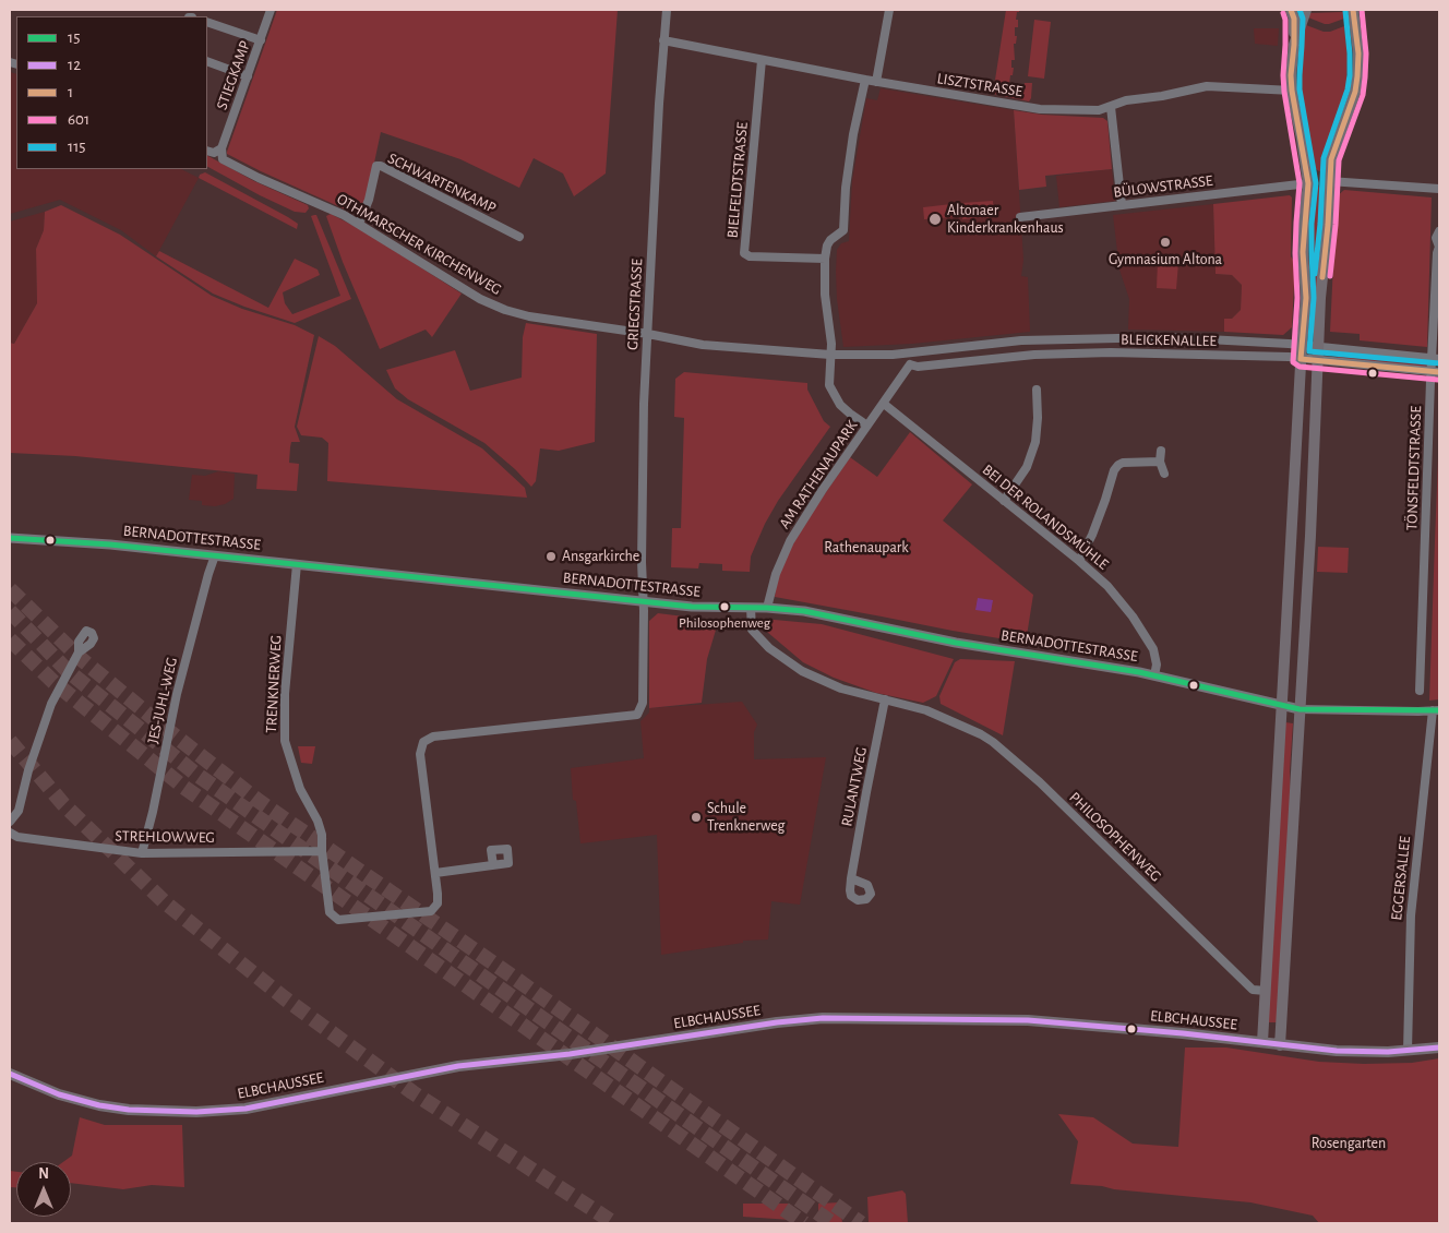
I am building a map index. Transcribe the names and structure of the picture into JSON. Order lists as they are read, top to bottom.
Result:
{
  "streets": {
    "main road": ["ELBCHAUSSEE"],
    "street": [
      "STIEGKAMP",
      "LISZTSTRASSE",
      "BIELFELDTSTRASSE",
      "SCHWARTENKAMP",
      "BÜLOWSTRASSE",
      "OTHMARSCHER KIRCHENWEG",
      "GRIEGSTRASSE",
      "BLEICKENALLEE",
      "TÖNSFELDTSTRASSE",
      "AM RATHENAUPARK",
      "BEI DER ROLANDSMÜHLE",
      "BERNADOTTESTRASSE",
      "TRENKNERWEG",
      "JES-JUHL-WEG",
      "RULANTWEG",
      "STREHLOWWEG",
      "PHILOSOPHENWEG",
      "EGGERSALLEE"
    ]
  },
  "crossings": [
    ["STIEGKAMP", "OTHMARSCHER KIRCHENWEG"],
    ["LISZTSTRASSE", "BIELFELDTSTRASSE"],
    ["LISZTSTRASSE", "GRIEGSTRASSE"],
    ["SCHWARTENKAMP", "OTHMARSCHER KIRCHENWEG"],
    ["OTHMARSCHER KIRCHENWEG", "GRIEGSTRASSE"],
    ["OTHMARSCHER KIRCHENWEG", "BLEICKENALLEE"],
    ["GRIEGSTRASSE", "BERNADOTTESTRASSE"],
    ["GRIEGSTRASSE", "TRENKNERWEG"],
    ["BLEICKENALLEE", "TÖNSFELDTSTRASSE"],
    ["BLEICKENALLEE", "AM RATHENAUPARK"],
    ["AM RATHENAUPARK", "BEI DER ROLANDSMÜHLE"],
    ["AM RATHENAUPARK", "BERNADOTTESTRASSE"],
    ["BEI DER ROLANDSMÜHLE", "BERNADOTTESTRASSE"],
    ["BERNADOTTESTRASSE", "TRENKNERWEG"],
    ["BERNADOTTESTRASSE", "JES-JUHL-WEG"],
    ["BERNADOTTESTRASSE", "PHILOSOPHENWEG"],
    ["BERNADOTTESTRASSE", "EGGERSALLEE"],
    ["TRENKNERWEG", "STREHLOWWEG"],
    ["JES-JUHL-WEG", "STREHLOWWEG"],
    ["RULANTWEG", "PHILOSOPHENWEG"],
    ["EGGERSALLEE", "ELBCHAUSSEE"]
  ],
  "parks": ["Rathenaupark", "Rosengarten"],
  "places": [
    "Altonaer Kinderkrankenhaus",
    "Gymnasium Altona",
    "Ansgarkirche",
    "Philosophenweg",
    "Schule Trenknerweg"
  ],
  "lines": [
    "transit line 1",
    "transit line 601",
    "transit line 115",
    "transit line 15",
    "transit line 12"
  ],
  "legend": [
    "15",
    "12",
    "1",
    "601",
    "115"
  ],
  "north": "top"
}
